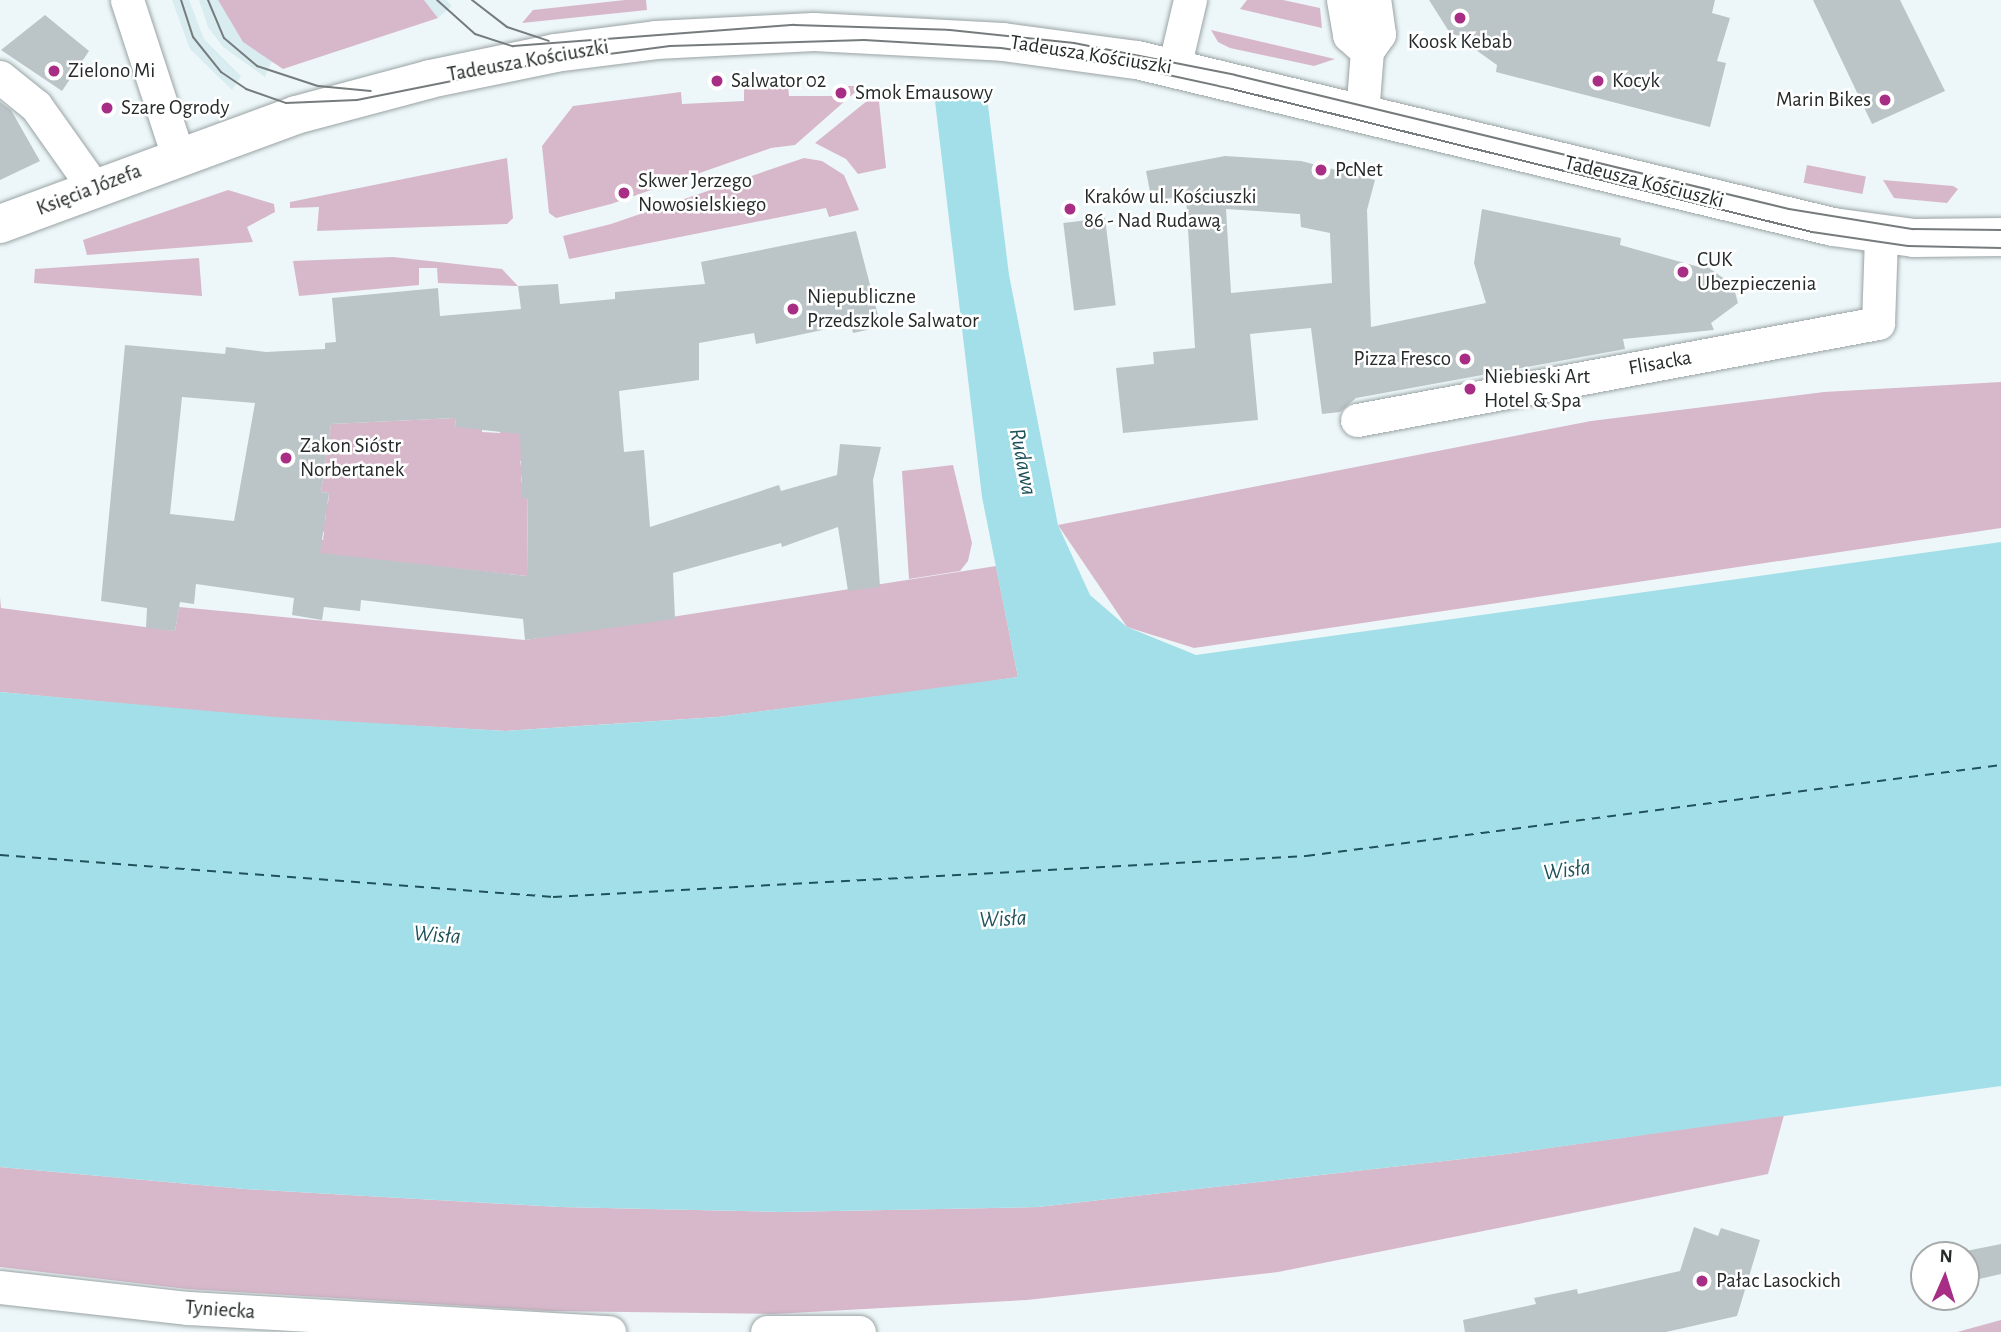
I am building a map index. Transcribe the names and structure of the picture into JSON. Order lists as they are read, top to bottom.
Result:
{
  "streets": {
    "street": [
      "Tadeusza Kościuszki",
      "Księcia Józefa",
      "Flisacka",
      "Tyniecka"
    ]
  },
  "crossings": [
    ["Tadeusza Kościuszki", "Księcia Józefa"],
    ["Tadeusza Kościuszki", "Flisacka"]
  ],
  "water": ["Rudawa", "Wisła"],
  "places": [
    "Koosk Kebab",
    "Zielono Mi",
    "Salwator 02",
    "Kocyk",
    "Smok Emausowy",
    "Marin Bikes",
    "Szare Ogrody",
    "PcNet",
    "Skwer Jerzego Nowosielskiego",
    "Kraków ul. Kościuszki 86 - Nad Rudawą",
    "CUK Ubezpieczenia",
    "Niepubliczne Przedszkole Salwator",
    "Pizza Fresco",
    "Niebieski Art Hotel & Spa",
    "Zakon Sióstr Norbertanek",
    "Pałac Lasockich"
  ],
  "north": "top"
}
